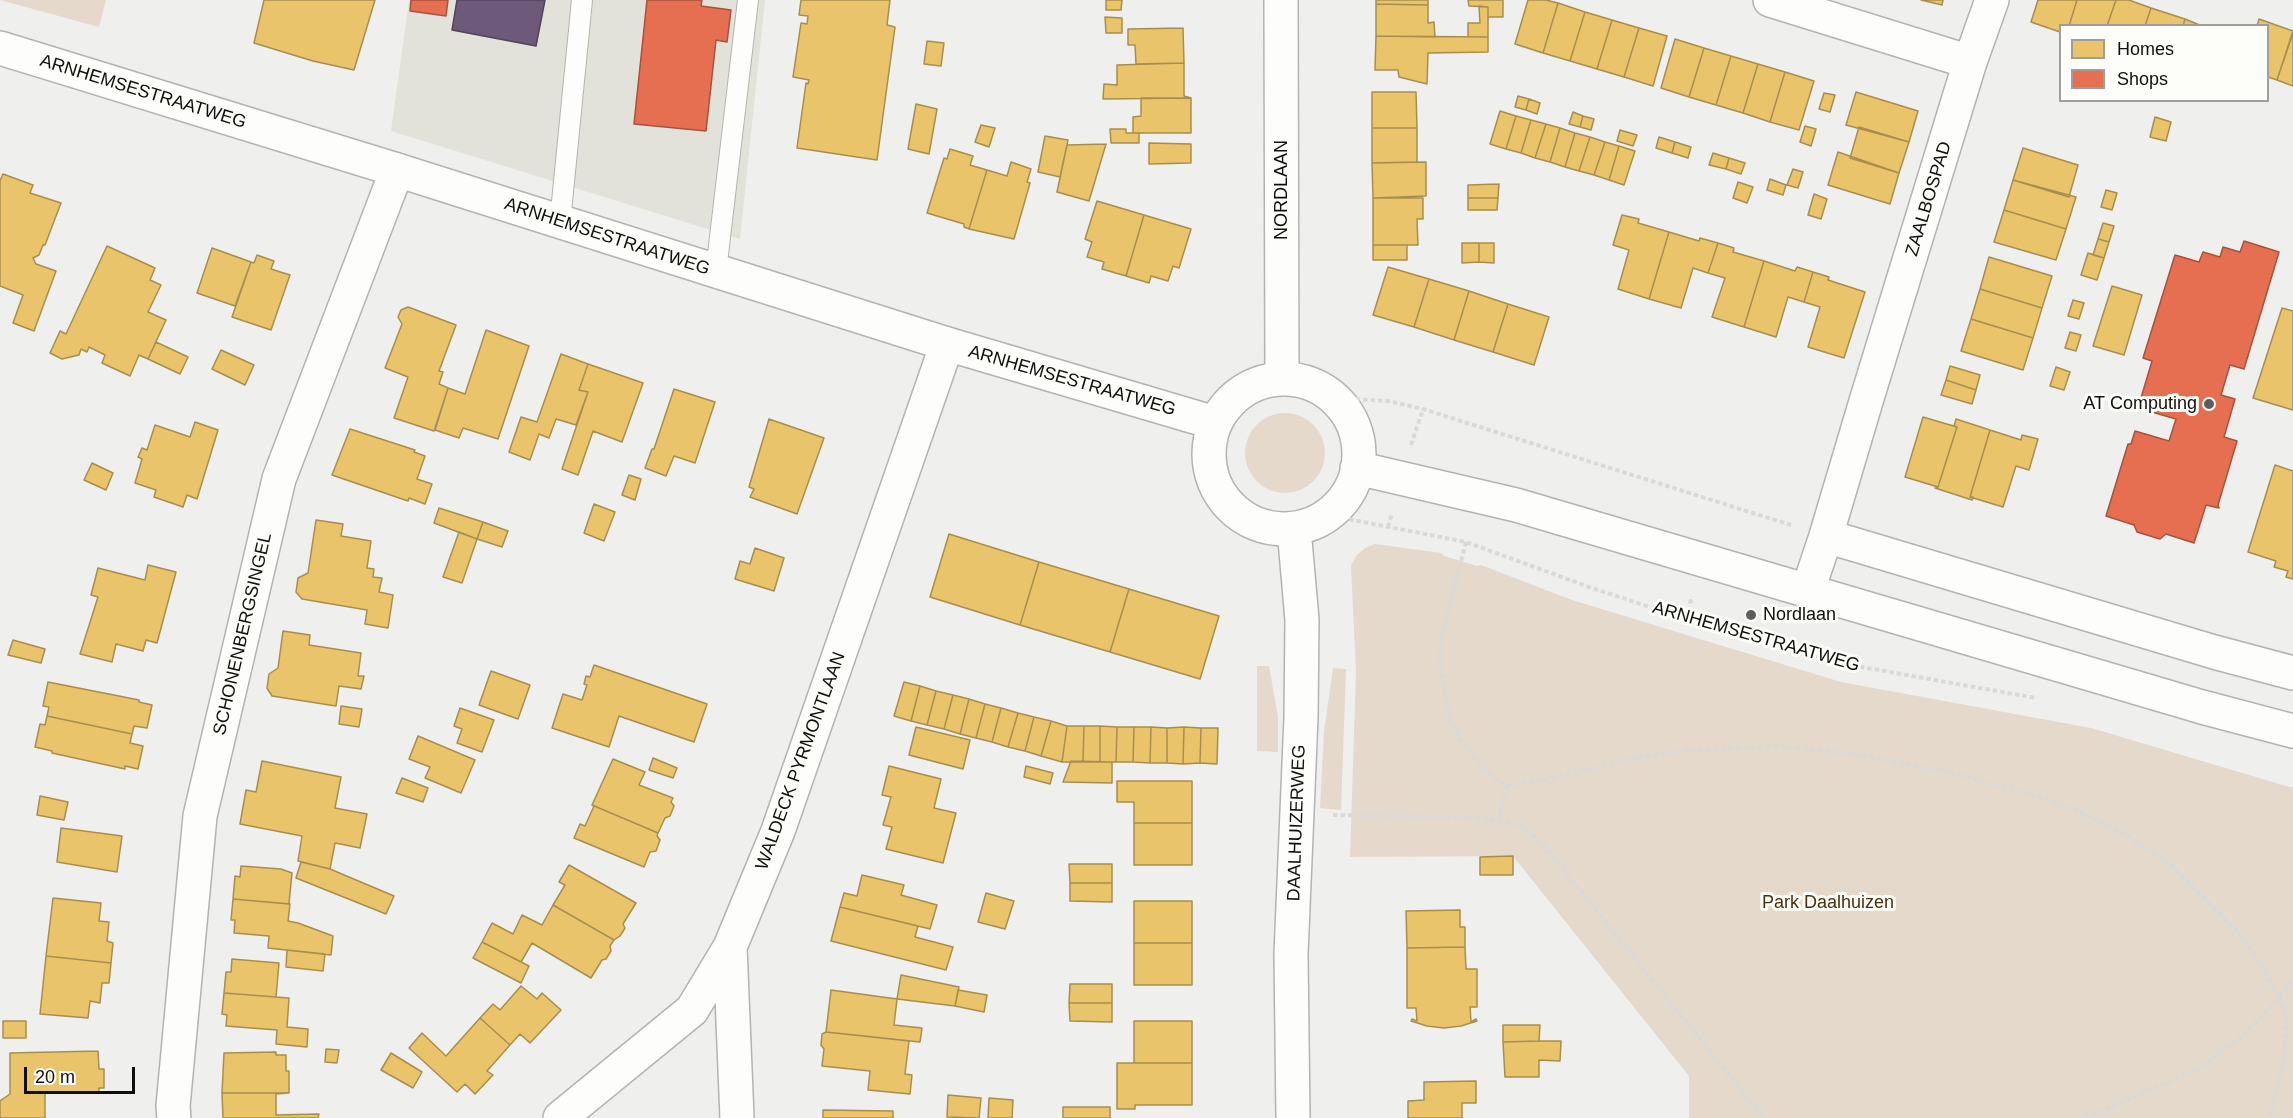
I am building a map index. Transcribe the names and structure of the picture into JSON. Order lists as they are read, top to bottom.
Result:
{
  "streets": {
    "main road": [
      "ARNHEMSESTRAATWEG",
      "NORDLAAN",
      "ZAALBOSPAD",
      "SCHONENBERGSINGEL",
      "WALDECK PYRMONTLAAN",
      "DAALHUIZERWEG"
    ]
  },
  "crossings": [
    ["ARNHEMSESTRAATWEG", "NORDLAAN"],
    ["ARNHEMSESTRAATWEG", "SCHONENBERGSINGEL"],
    ["ARNHEMSESTRAATWEG", "WALDECK PYRMONTLAAN"],
    ["ARNHEMSESTRAATWEG", "DAALHUIZERWEG"],
    ["NORDLAAN", "DAALHUIZERWEG"]
  ],
  "parks": ["Park Daalhuizen"],
  "places": ["AT Computing", "Nordlaan"],
  "legend": ["Homes", "Shops"],
  "scale_bar": "20 m"
}
